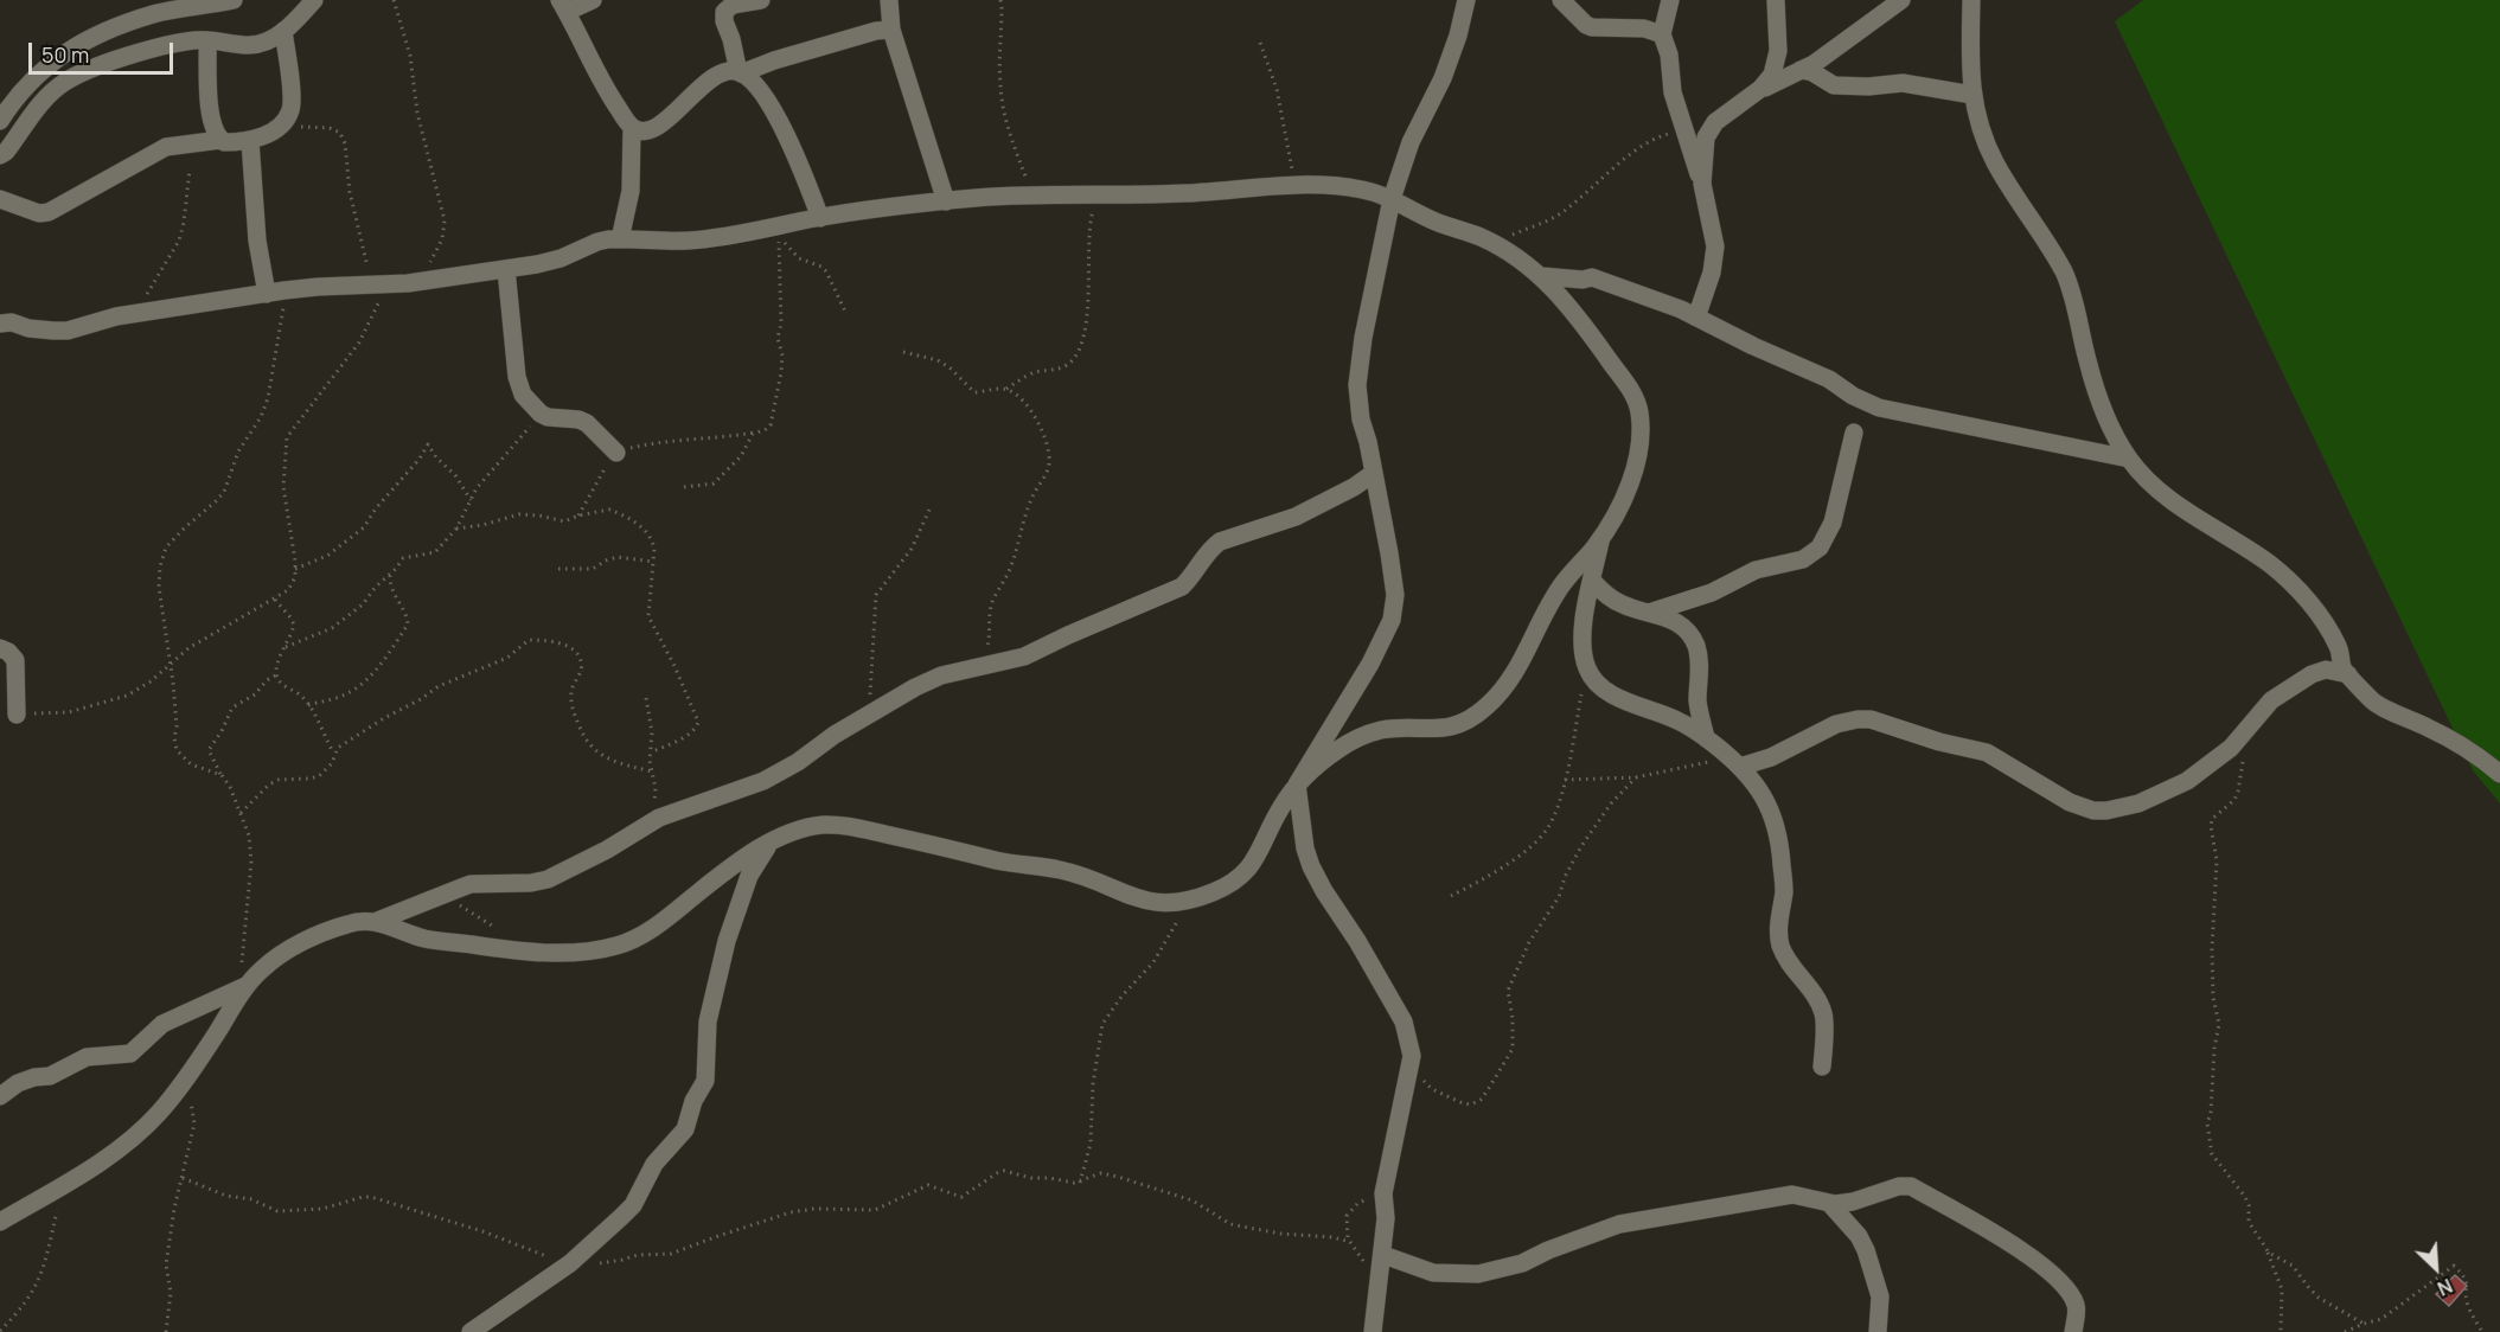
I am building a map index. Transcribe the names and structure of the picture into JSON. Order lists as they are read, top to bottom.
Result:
{
  "scale_bar": "50 m",
  "north": "bottom right"
}
